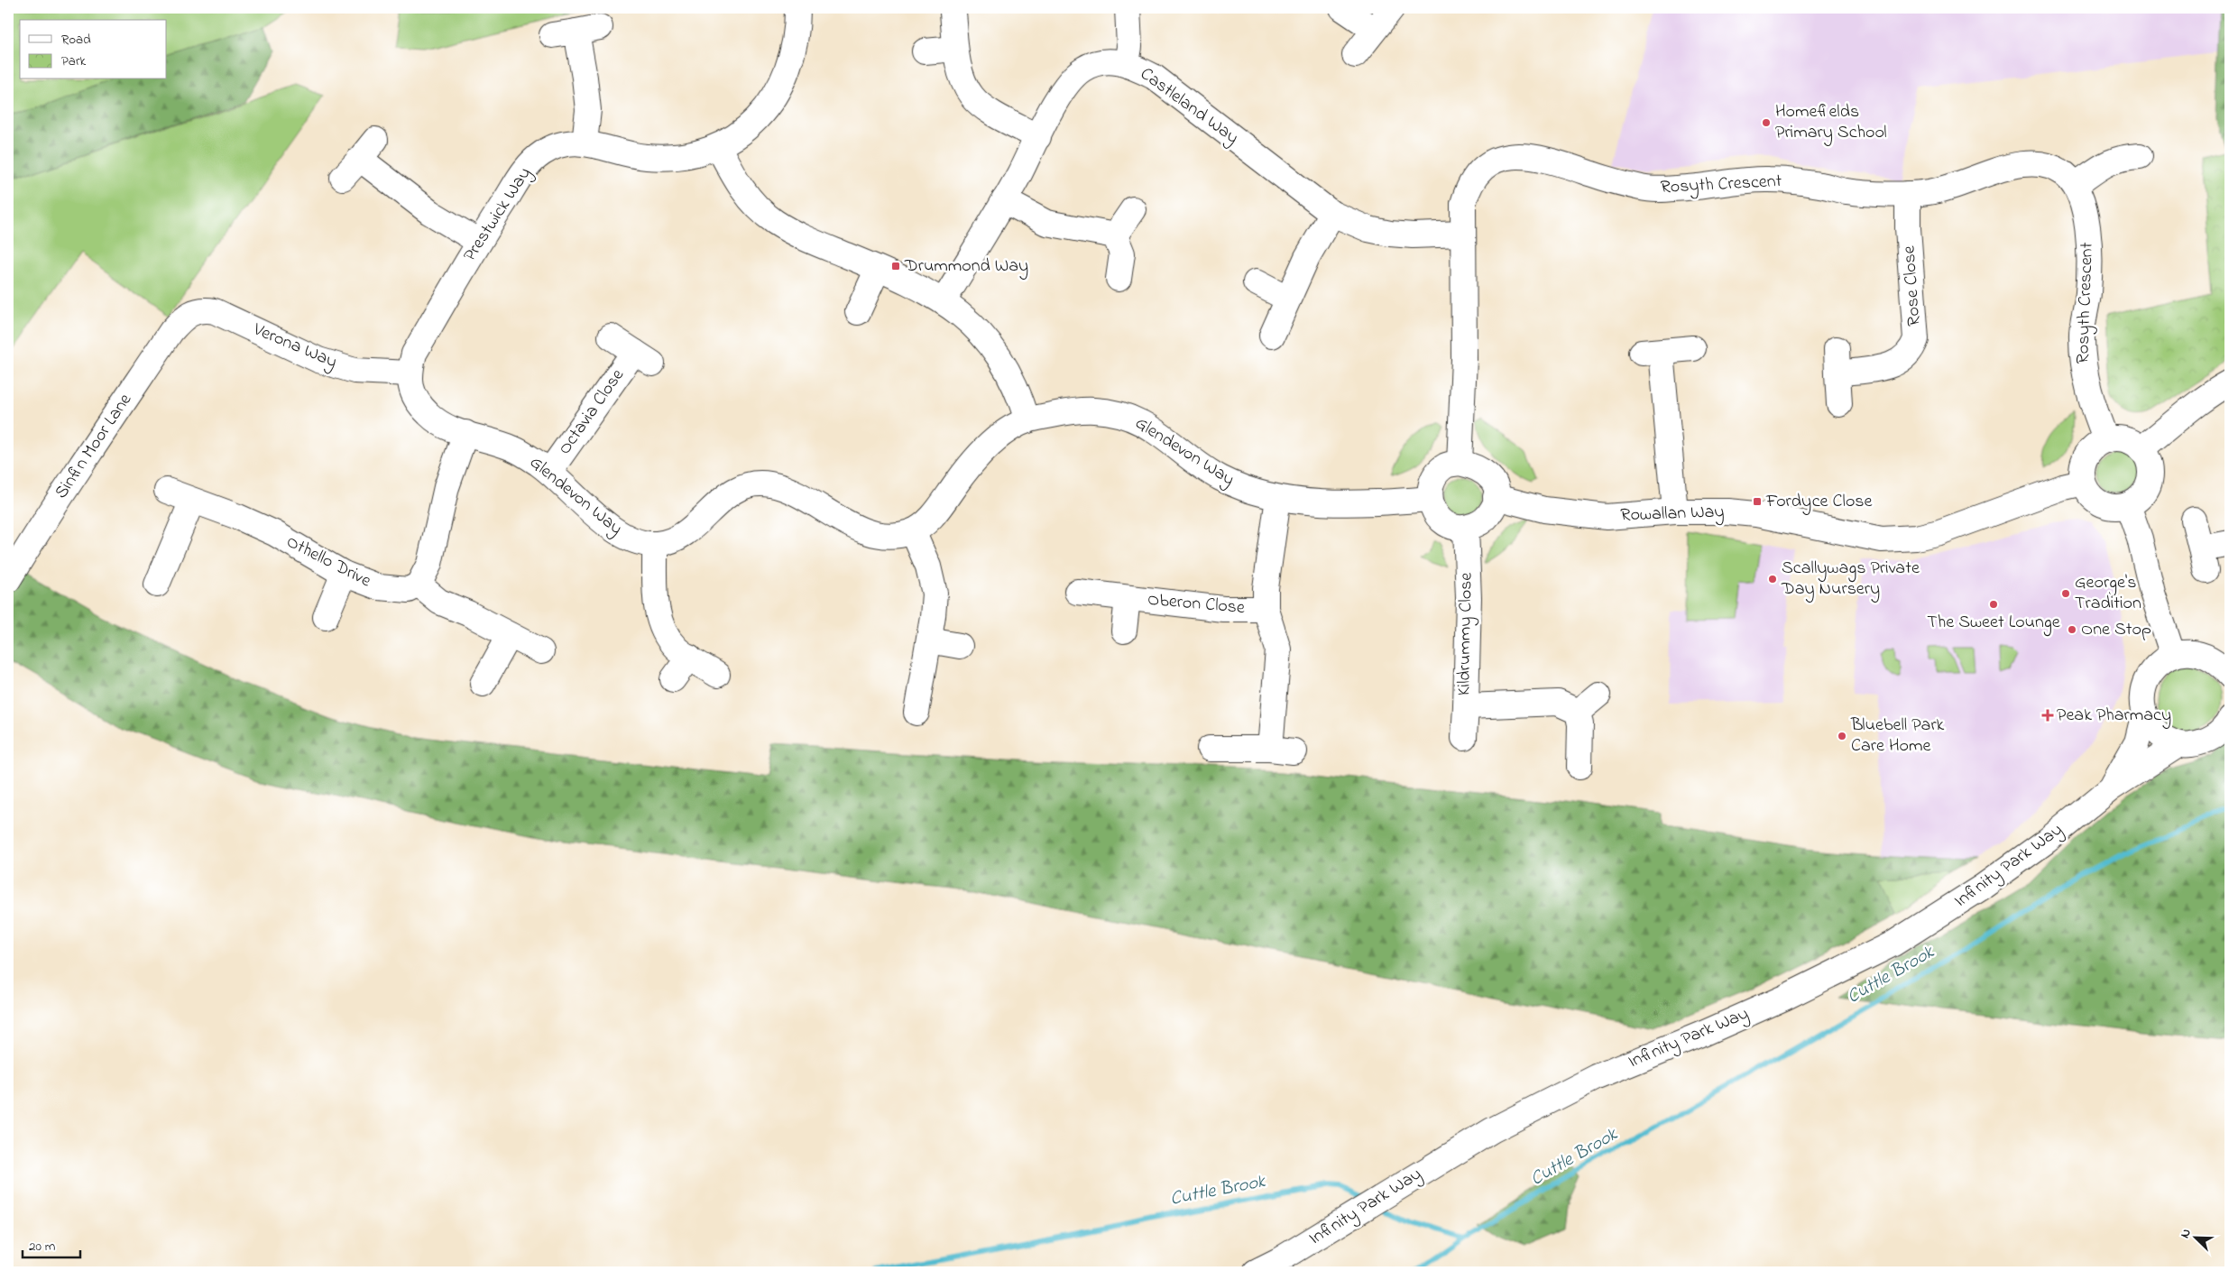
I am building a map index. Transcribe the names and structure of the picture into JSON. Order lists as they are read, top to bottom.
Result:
{
  "streets": {
    "street": [
      "Castleland Way",
      "Rosyth Crescent",
      "Prestwick Way",
      "Rose Close",
      "Verona Way",
      "Octavia Close",
      "Sinfin Moor Lane",
      "Glendevon Way",
      "Rowallan Way",
      "Othello Drive",
      "Oberon Close",
      "Kildrummy Close",
      "Infinity Park Way"
    ]
  },
  "crossings": [
    ["Castleland Way", "Rosyth Crescent"],
    ["Rosyth Crescent", "Rose Close"],
    ["Rosyth Crescent", "Glendevon Way"],
    ["Rosyth Crescent", "Rowallan Way"],
    ["Rosyth Crescent", "Kildrummy Close"],
    ["Prestwick Way", "Verona Way"],
    ["Prestwick Way", "Glendevon Way"],
    ["Verona Way", "Sinfin Moor Lane"],
    ["Verona Way", "Glendevon Way"],
    ["Octavia Close", "Glendevon Way"],
    ["Glendevon Way", "Rowallan Way"],
    ["Glendevon Way", "Kildrummy Close"],
    ["Rowallan Way", "Kildrummy Close"]
  ],
  "water": ["Cuttle Brook"],
  "places": {
    "other": [
      "Homefields Primary School",
      "Scallywags Private Day Nursery",
      "George's Tradition",
      "The Sweet Lounge",
      "One Stop",
      "Bluebell Park Care Home"
    ],
    "transit": ["Drummond Way", "Fordyce Close"],
    "health": ["Peak Pharmacy"]
  },
  "legend": ["Road", "Park"],
  "scale_bar": "20 m",
  "north": "top left"
}
